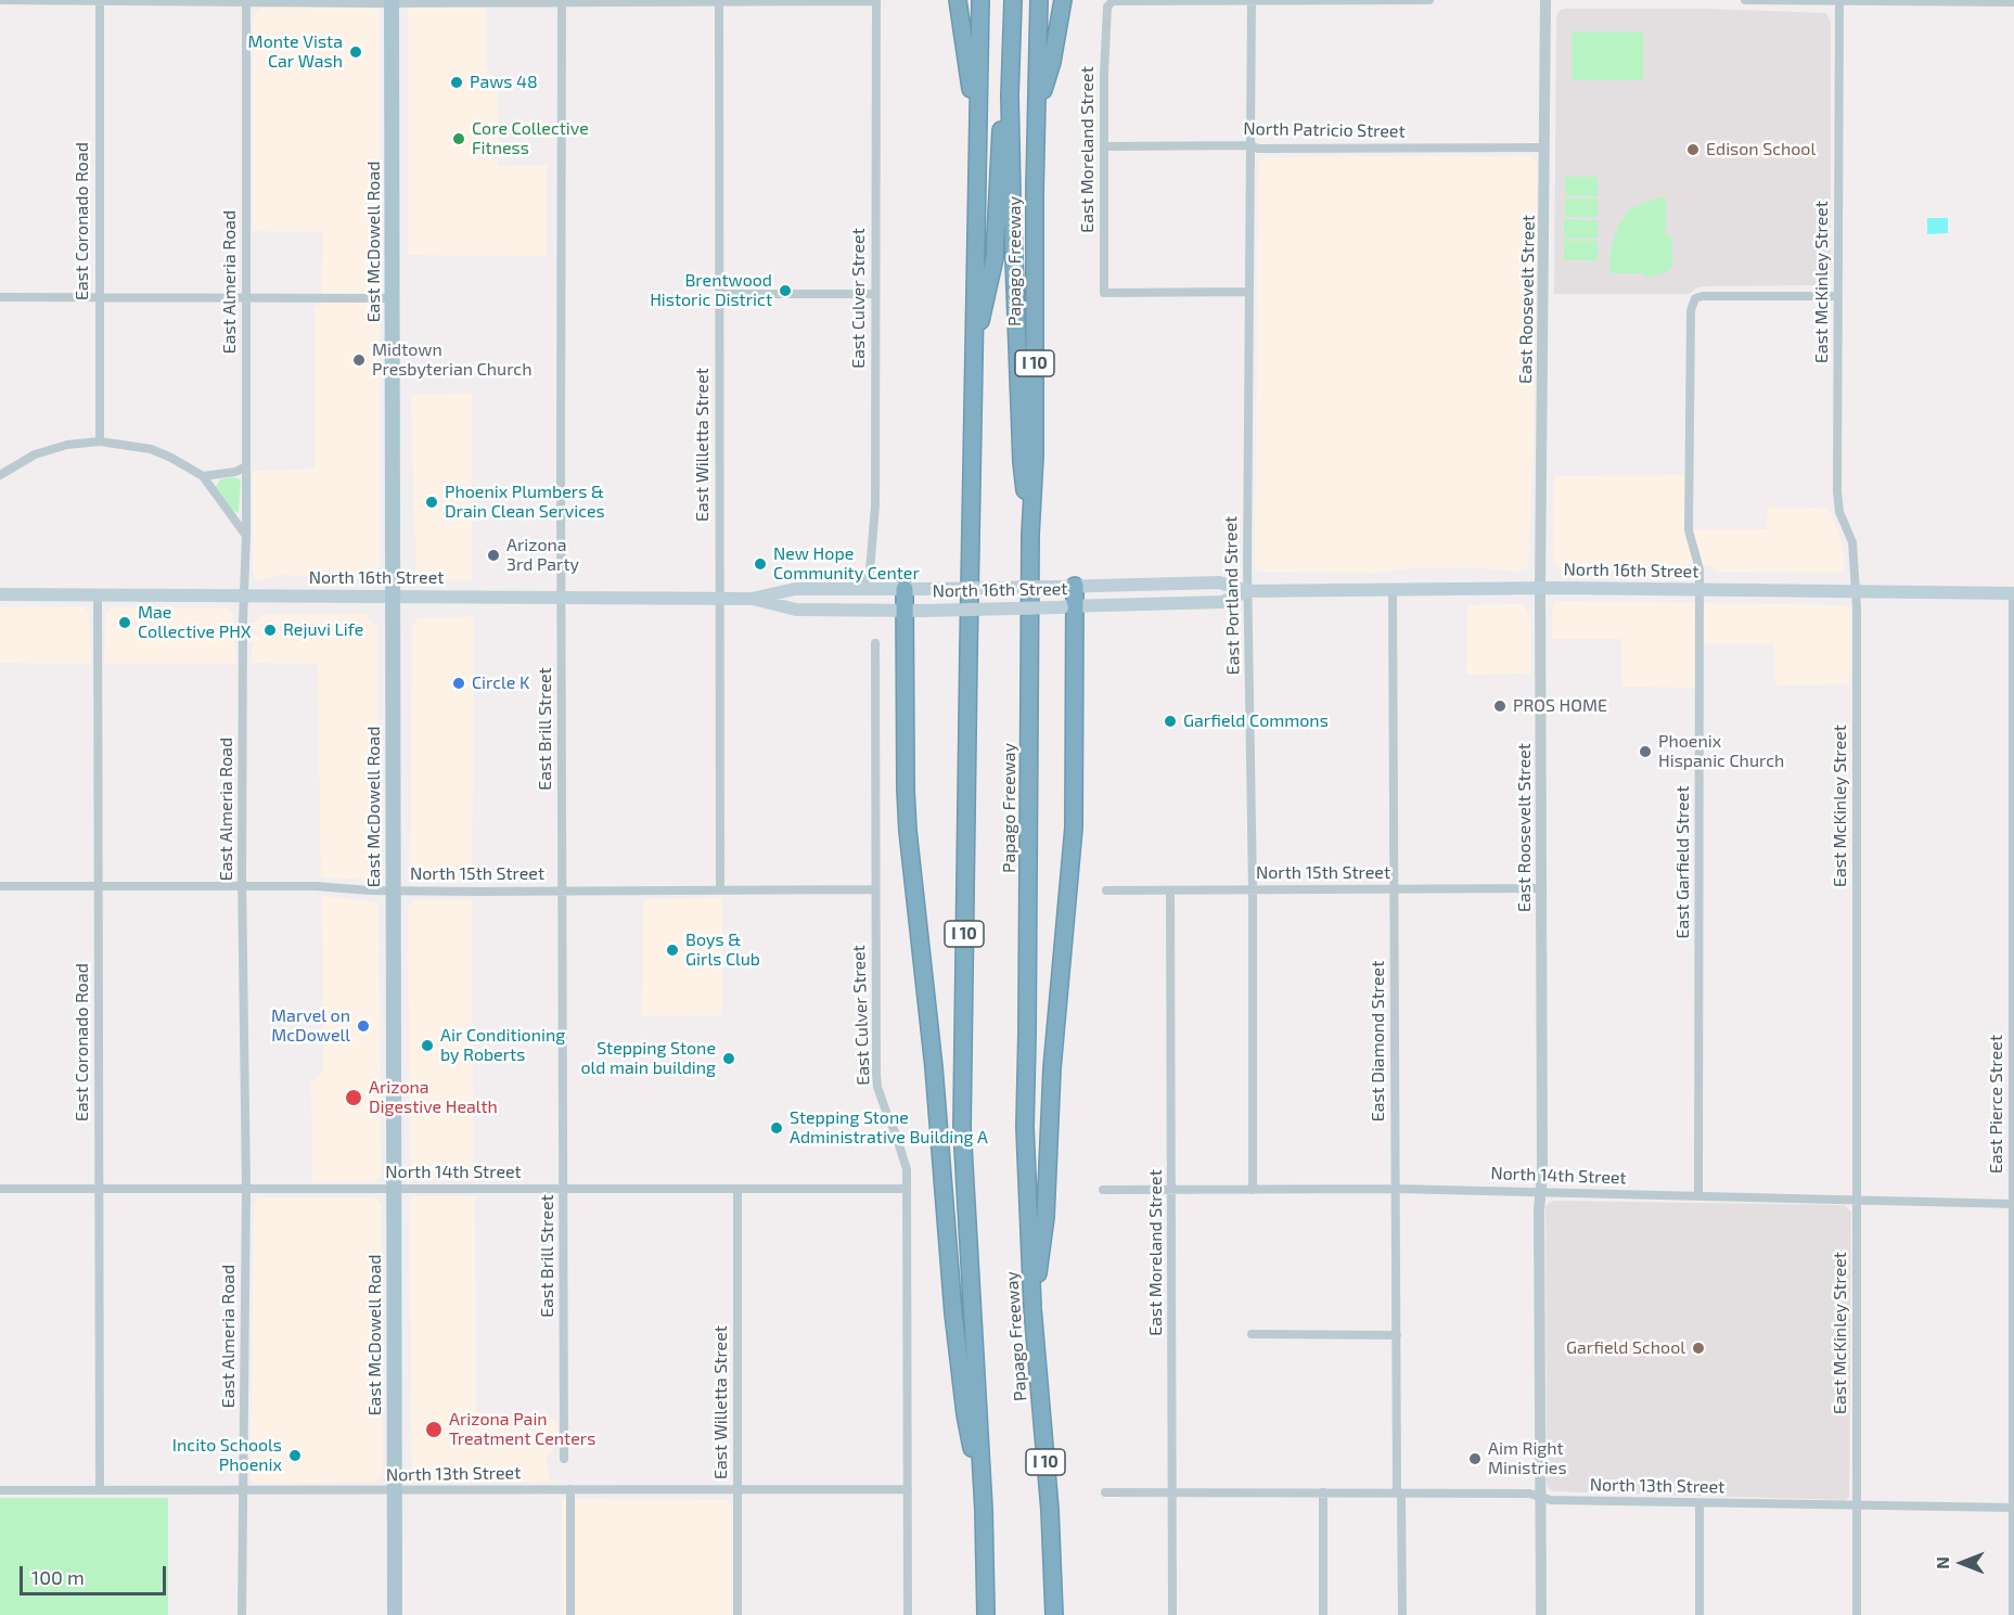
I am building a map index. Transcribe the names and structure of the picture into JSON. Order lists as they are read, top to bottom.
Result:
{
  "streets": {
    "highway": ["Papago Freeway", "I 10"],
    "main road": ["East McDowell Road", "North 16th Street"],
    "street": [
      "North Patricio Street",
      "East Moreland Street",
      "East Coronado Road",
      "East Almeria Road",
      "East McKinley Street",
      "East Culver Street",
      "East Roosevelt Street",
      "East Willetta Street",
      "East Portland Street",
      "East Brill Street",
      "East Garfield Street",
      "North 15th Street",
      "East Diamond Street",
      "East Pierce Street",
      "North 14th Street",
      "North 13th Street"
    ]
  },
  "crossings": [
    ["North Patricio Street", "East Moreland Street"],
    ["North Patricio Street", "East Roosevelt Street"],
    ["North Patricio Street", "East Portland Street"],
    ["East Moreland Street", "East Portland Street"],
    ["East Moreland Street", "North 15th Street"],
    ["East Moreland Street", "North 14th Street"],
    ["East Moreland Street", "North 13th Street"],
    ["East Coronado Road", "North 16th Street"],
    ["East Coronado Road", "North 15th Street"],
    ["East Coronado Road", "North 14th Street"],
    ["East Coronado Road", "North 13th Street"],
    ["East McDowell Road", "North 16th Street"],
    ["East McDowell Road", "North 15th Street"],
    ["East McDowell Road", "North 14th Street"],
    ["East McDowell Road", "North 13th Street"],
    ["East Almeria Road", "North 16th Street"],
    ["East Almeria Road", "North 15th Street"],
    ["East Almeria Road", "North 14th Street"],
    ["East Almeria Road", "North 13th Street"],
    ["East McKinley Street", "North 16th Street"],
    ["East McKinley Street", "East Garfield Street"],
    ["East McKinley Street", "North 14th Street"],
    ["East McKinley Street", "North 13th Street"],
    ["East Culver Street", "North 16th Street"],
    ["East Culver Street", "North 15th Street"],
    ["East Culver Street", "North 14th Street"],
    ["East Culver Street", "North 13th Street"],
    ["East Roosevelt Street", "North 16th Street"],
    ["East Roosevelt Street", "North 15th Street"],
    ["East Roosevelt Street", "North 14th Street"],
    ["East Roosevelt Street", "North 13th Street"],
    ["East Willetta Street", "North 16th Street"],
    ["East Willetta Street", "North 15th Street"],
    ["East Willetta Street", "North 14th Street"],
    ["East Willetta Street", "North 13th Street"],
    ["North 16th Street", "East Portland Street"],
    ["North 16th Street", "East Brill Street"],
    ["North 16th Street", "East Garfield Street"],
    ["North 16th Street", "East Diamond Street"],
    ["North 16th Street", "East Pierce Street"],
    ["East Portland Street", "North 15th Street"],
    ["East Portland Street", "North 14th Street"],
    ["East Brill Street", "North 15th Street"],
    ["East Brill Street", "North 14th Street"],
    ["East Garfield Street", "North 14th Street"],
    ["North 15th Street", "East Diamond Street"],
    ["East Diamond Street", "North 14th Street"],
    ["East Diamond Street", "North 13th Street"],
    ["East Pierce Street", "North 14th Street"],
    ["East Pierce Street", "North 13th Street"]
  ],
  "places": [
    "Monte Vista Car Wash",
    "Paws 48",
    "Core Collective Fitness",
    "Edison School",
    "Brentwood Historic District",
    "Midtown Presbyterian Church",
    "Phoenix Plumbers & Drain Clean Services",
    "Arizona 3rd Party",
    "New Hope Community Center",
    "Mae Collective PHX",
    "Rejuvi Life",
    "Circle K",
    "PROS HOME",
    "Garfield Commons",
    "Phoenix Hispanic Church",
    "Boys & Girls Club",
    "Marvel on McDowell",
    "Air Conditioning by Roberts",
    "Stepping Stone old main building",
    "Arizona Digestive Health",
    "Stepping Stone Administrative Building A",
    "Garfield School",
    "Arizona Pain Treatment Centers",
    "Incito Schools Phoenix",
    "Aim Right Ministries"
  ],
  "scale_bar": "100 m",
  "north": "left"
}
